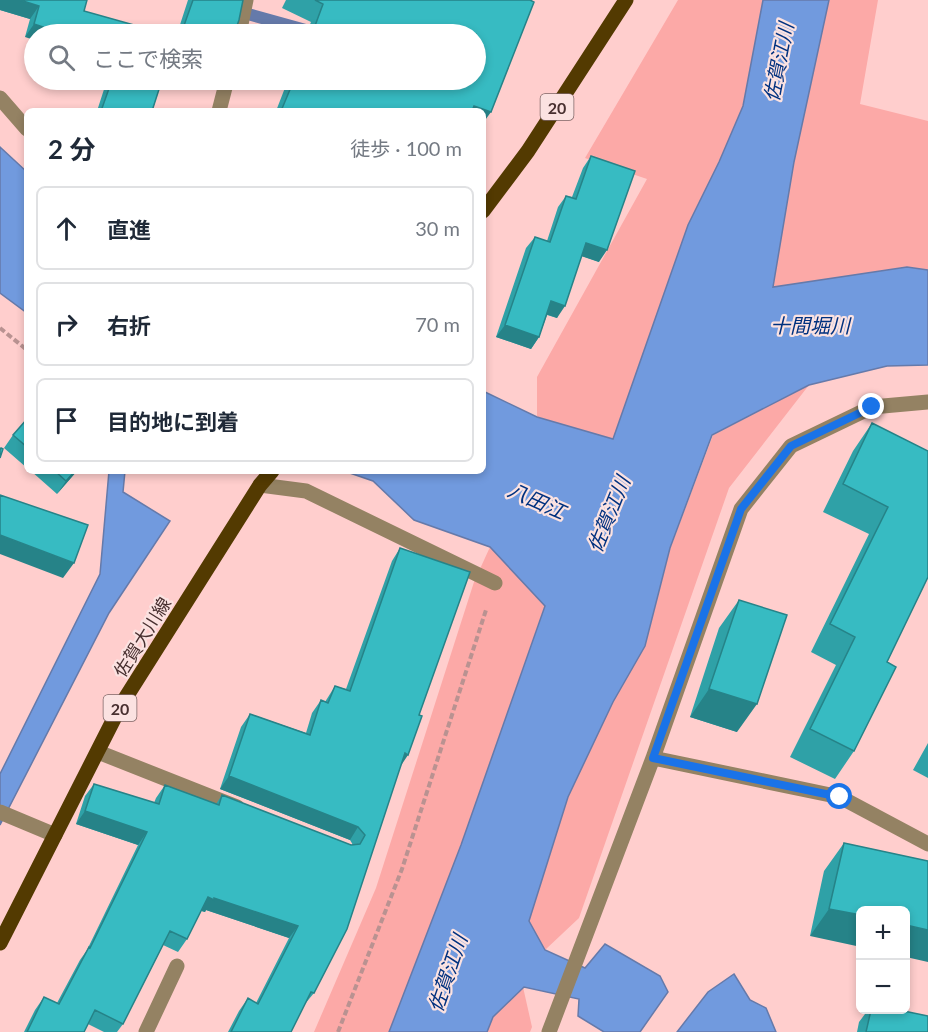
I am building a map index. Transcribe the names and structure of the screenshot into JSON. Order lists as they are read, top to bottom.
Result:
{
  "streets": {
    "main road": ["20", "佐賀大川線"]
  },
  "crossings": [
    ["20", "佐賀大川線"]
  ],
  "water": ["佐賀江川", "十間堀川", "八田江"],
  "page": {
    "search": "ここで検索",
    "heading": ["2 分", "徒歩 · 100 m"],
    "list": [
      ["直進", "30 m"],
      ["右折", "70 m"],
      "目的地に到着"
    ],
    "map_buttons": ["+", "−"]
  }
}
